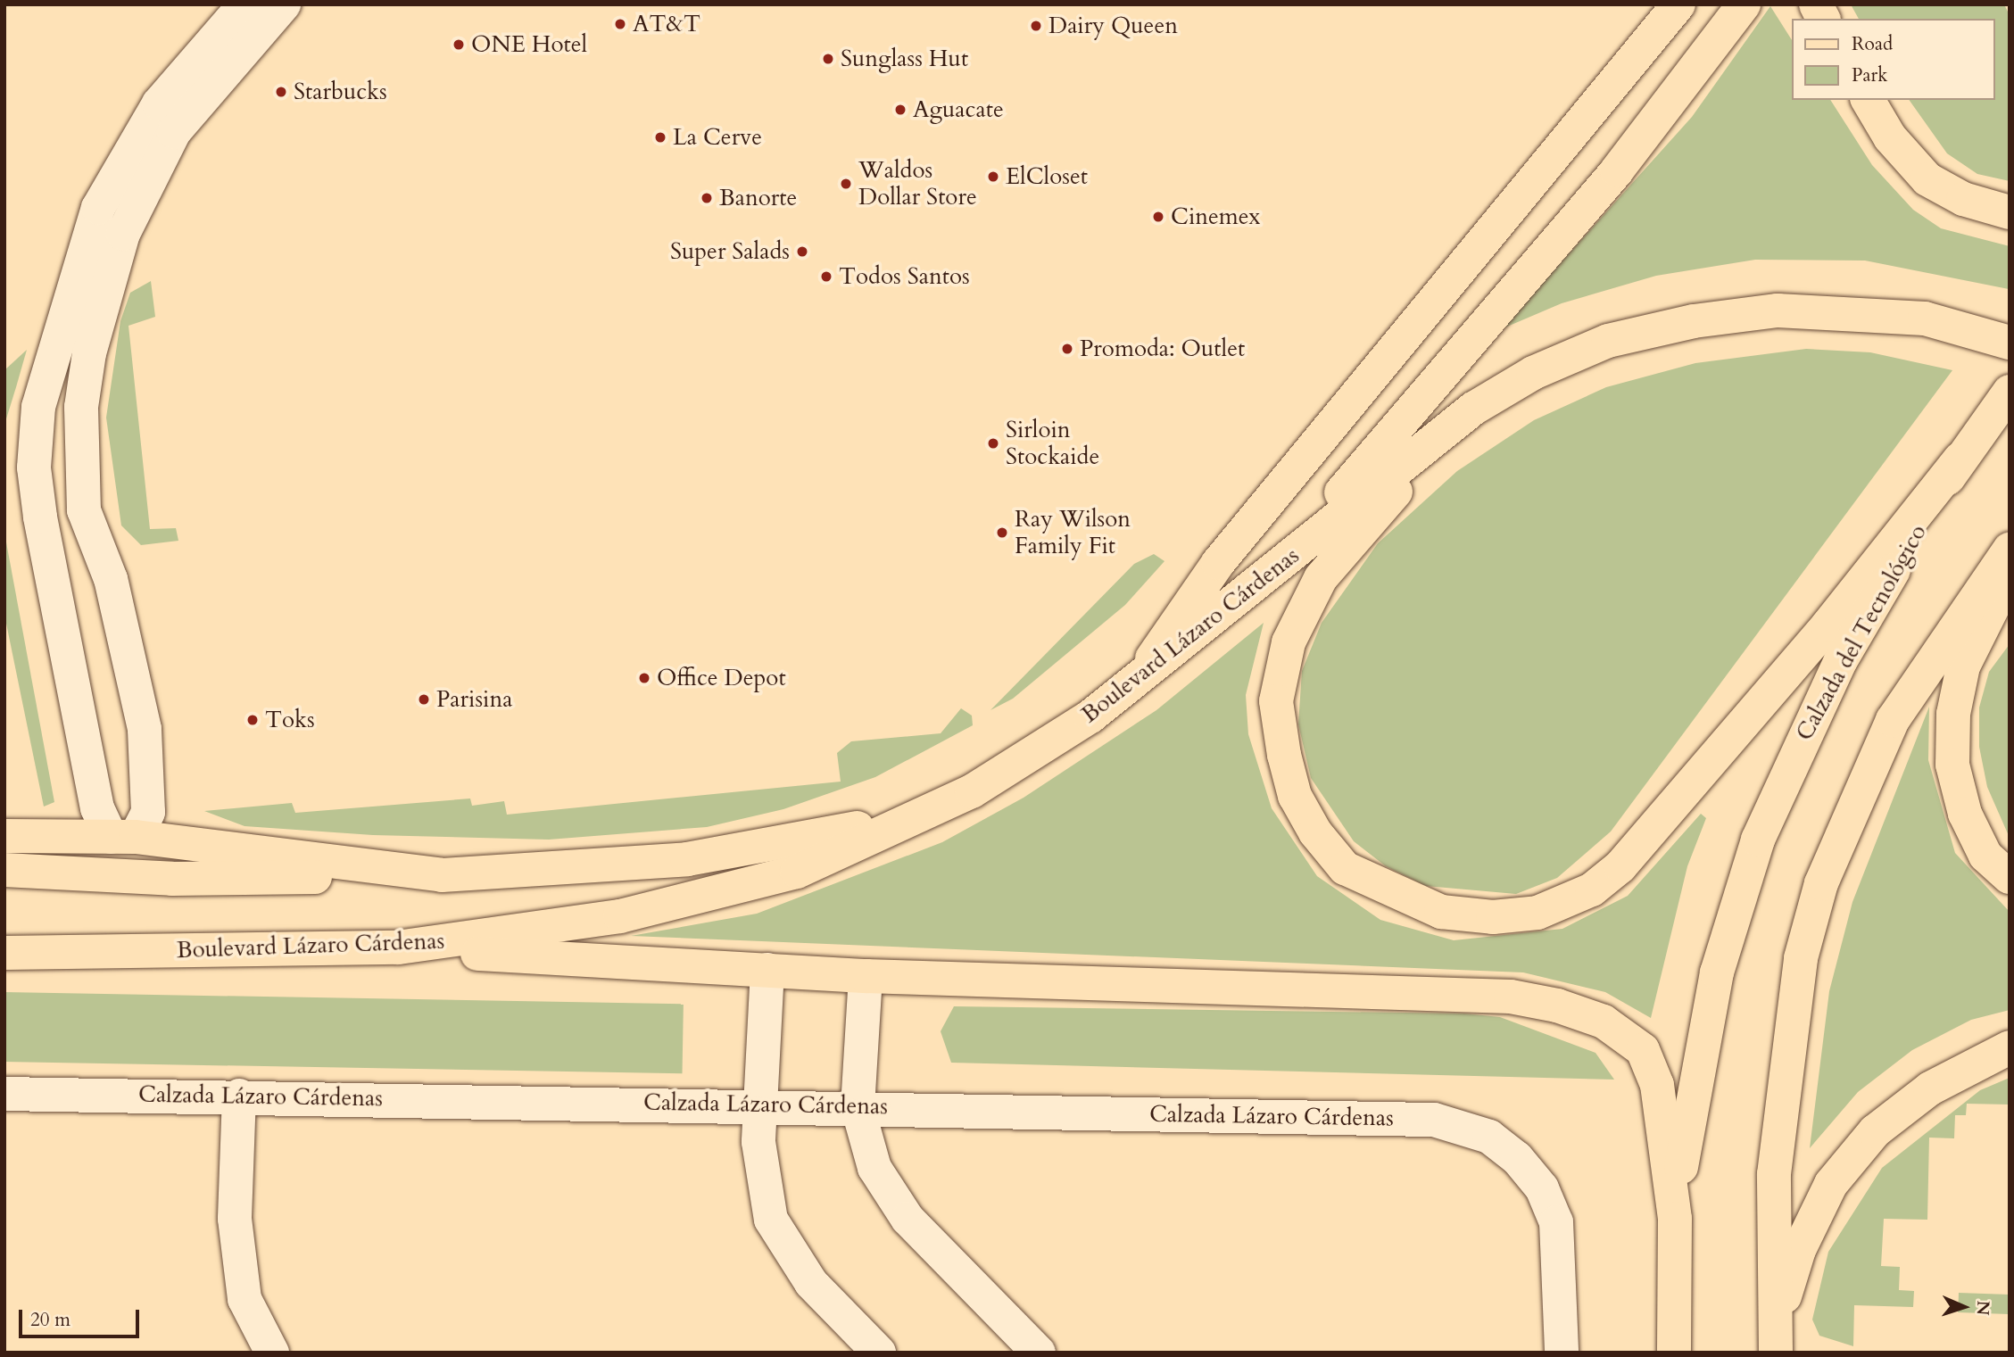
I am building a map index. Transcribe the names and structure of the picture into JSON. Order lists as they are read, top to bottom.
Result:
{
  "streets": {
    "main road": ["Calzada del Tecnológico", "Boulevard Lázaro Cárdenas"],
    "street": ["Calzada Lázaro Cárdenas"]
  },
  "places": [
    "AT&T",
    "Dairy Queen",
    "ONE Hotel",
    "Sunglass Hut",
    "Starbucks",
    "Aguacate",
    "La Cerve",
    "ElCloset",
    "Waldos Dollar Store",
    "Banorte",
    "Cinemex",
    "Super Salads",
    "Todos Santos",
    "Promoda: Outlet",
    "Sirloin Stockaide",
    "Ray Wilson Family Fit",
    "Office Depot",
    "Parisina",
    "Toks"
  ],
  "legend": ["Road", "Park"],
  "scale_bar": "20 m",
  "north": "right"
}
